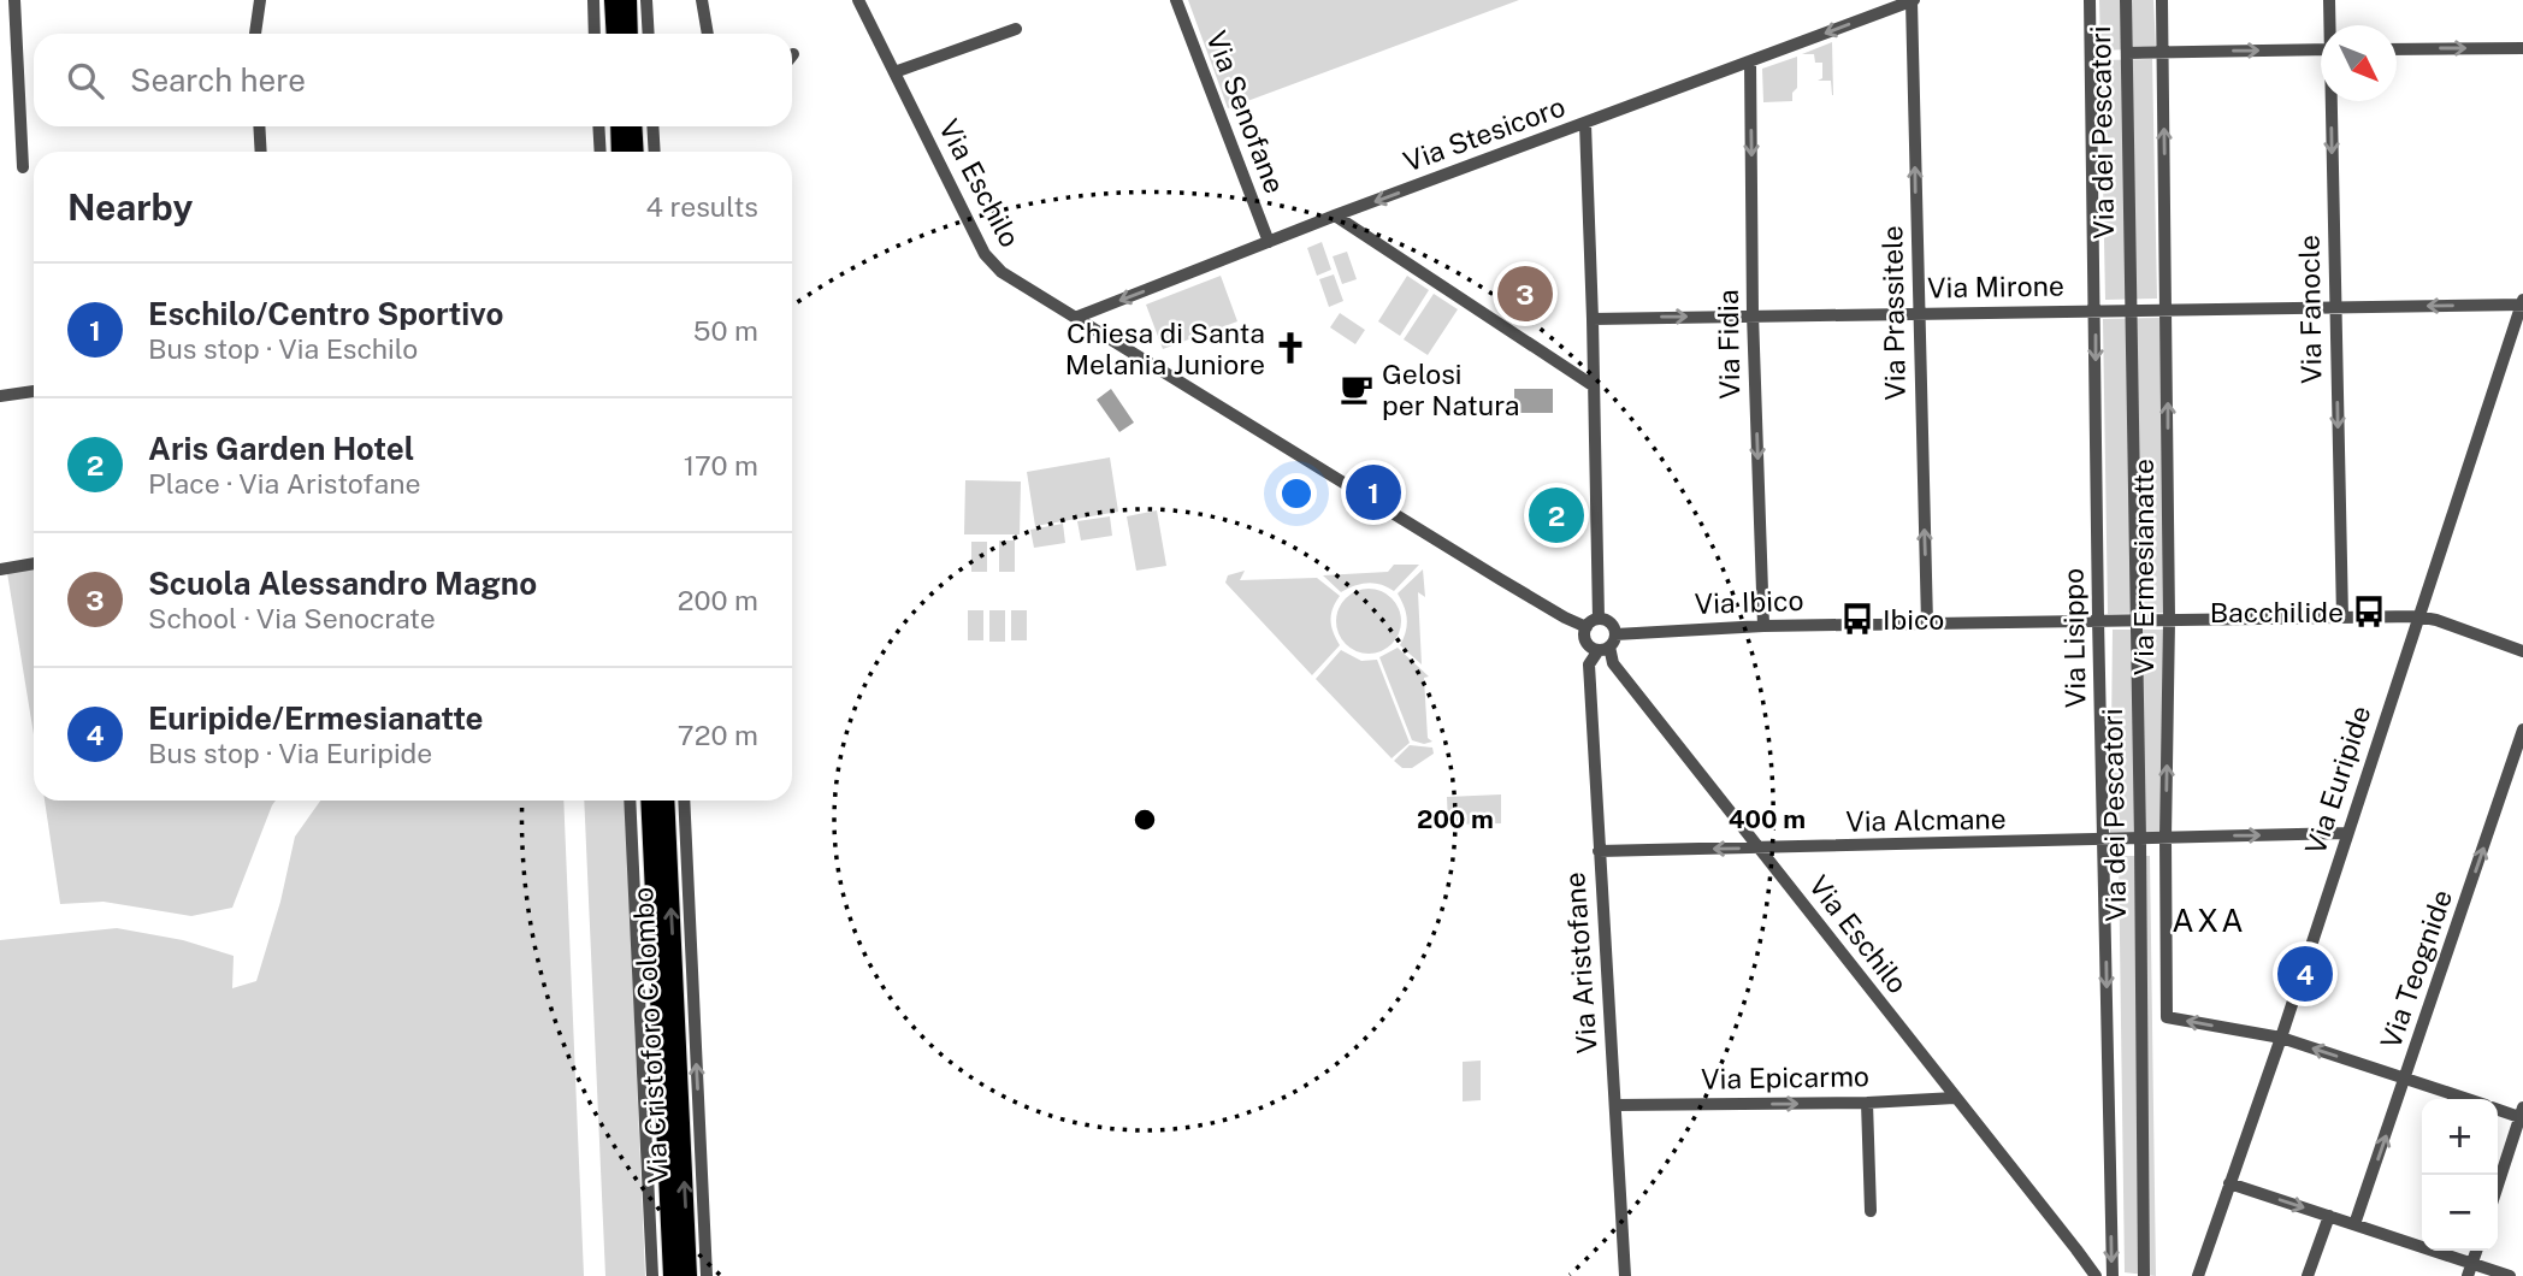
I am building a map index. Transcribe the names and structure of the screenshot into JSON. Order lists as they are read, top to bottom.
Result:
{
  "streets": {
    "main road": ["Via Cristoforo Colombo"],
    "street": [
      "Via Senofane",
      "Via dei Pescatori",
      "Via Stesicoro",
      "Via Eschilo",
      "Via Mirone",
      "Via Fanocle",
      "Via Prassitele",
      "Via Fidia",
      "Via Ermesianatte",
      "Via Ibico",
      "Via Lisippo",
      "Via Euripide",
      "Via Alcmane",
      "Via Aristofane",
      "Via Teognide",
      "Via Epicarmo"
    ]
  },
  "crossings": [
    ["Via Senofane", "Via Stesicoro"],
    ["Via dei Pescatori", "Via Mirone"],
    ["Via dei Pescatori", "Via Ibico"],
    ["Via dei Pescatori", "Via Alcmane"],
    ["Via Stesicoro", "Via Eschilo"],
    ["Via Stesicoro", "Via Prassitele"],
    ["Via Stesicoro", "Via Fidia"],
    ["Via Eschilo", "Via Ibico"],
    ["Via Eschilo", "Via Alcmane"],
    ["Via Eschilo", "Via Aristofane"],
    ["Via Eschilo", "Via Epicarmo"],
    ["Via Mirone", "Via Fanocle"],
    ["Via Mirone", "Via Prassitele"],
    ["Via Mirone", "Via Fidia"],
    ["Via Mirone", "Via Ermesianatte"],
    ["Via Mirone", "Via Lisippo"],
    ["Via Mirone", "Via Euripide"],
    ["Via Fanocle", "Via Ibico"],
    ["Via Prassitele", "Via Ibico"],
    ["Via Fidia", "Via Ibico"],
    ["Via Ermesianatte", "Via Ibico"],
    ["Via Ermesianatte", "Via Euripide"],
    ["Via Ermesianatte", "Via Alcmane"],
    ["Via Ibico", "Via Lisippo"],
    ["Via Ibico", "Via Euripide"],
    ["Via Ibico", "Via Aristofane"],
    ["Via Lisippo", "Via Alcmane"],
    ["Via Euripide", "Via Alcmane"],
    ["Via Alcmane", "Via Aristofane"],
    ["Via Aristofane", "Via Epicarmo"]
  ],
  "one_way": [
    "Via Stesicoro",
    "Via Fanocle",
    "Via Prassitele",
    "Via Fidia",
    "Via Ermesianatte",
    "Via Lisippo",
    "Via Teognide",
    "Via Epicarmo"
  ],
  "districts": ["AXA"],
  "places": {
    "church": ["Chiesa di Santa Melania Juniore"],
    "cafe": ["Gelosi per Natura"],
    "bus stop": ["Bacchilide", "Ibico"]
  },
  "north": "bottom right",
  "page": {
    "search": "Search here",
    "heading": ["Nearby", "4 results"],
    "pins": [
      "3",
      "1",
      "2",
      "4"
    ],
    "list": [
      {
        "mark": "1",
        "name": "Eschilo/Centro Sportivo",
        "note": "Bus stop · Via Eschilo",
        "value": "50 m"
      },
      {
        "mark": "2",
        "name": "Aris Garden Hotel",
        "note": "Place · Via Aristofane",
        "value": "170 m"
      },
      {
        "mark": "3",
        "name": "Scuola Alessandro Magno",
        "note": "School · Via Senocrate",
        "value": "200 m"
      },
      {
        "mark": "4",
        "name": "Euripide/Ermesianatte",
        "note": "Bus stop · Via Euripide",
        "value": "720 m"
      }
    ],
    "map_buttons": ["+", "−"]
  },
  "rings": ["200 m", "400 m"]
}
